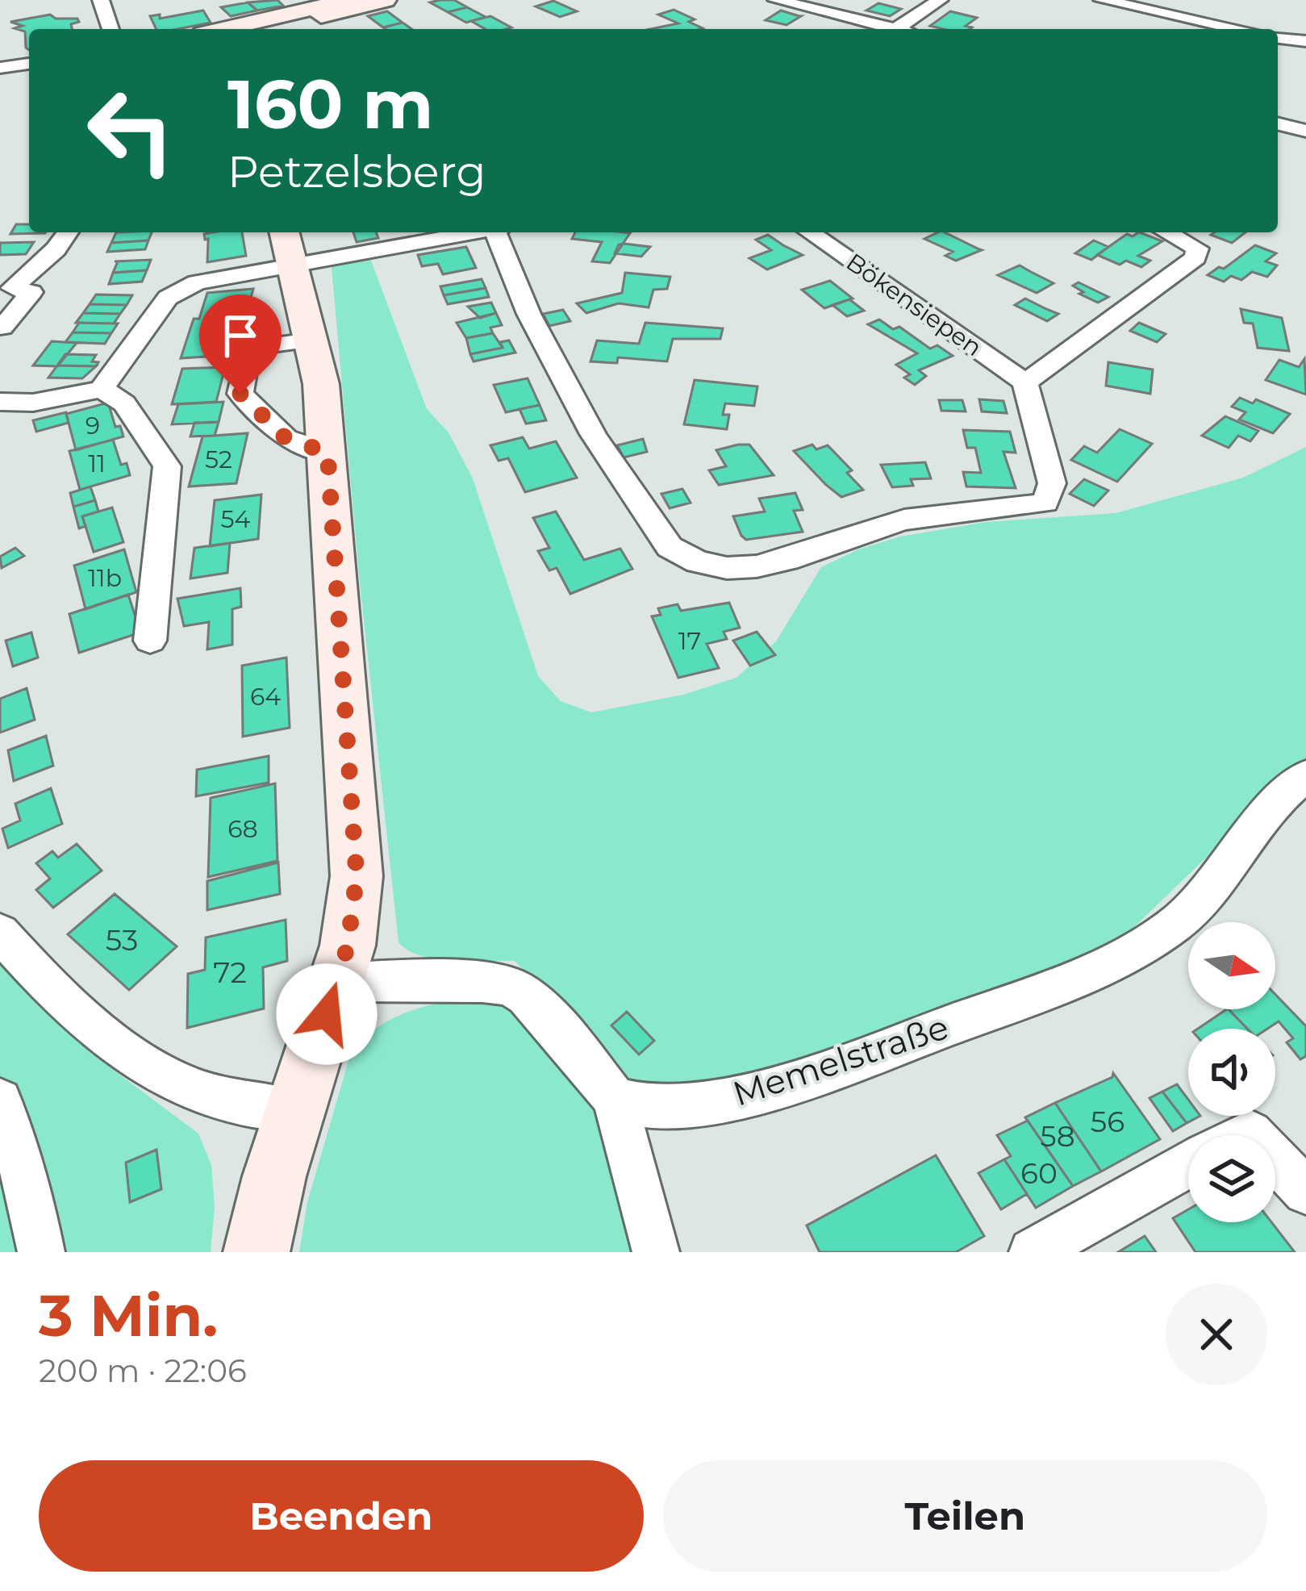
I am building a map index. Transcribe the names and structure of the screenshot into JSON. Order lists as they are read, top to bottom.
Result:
{
  "streets": {
    "street": ["Bökensiepen", "Memelstraße"]
  },
  "house_numbers": [
    "9",
    "52",
    "11",
    "54",
    "11b",
    "17",
    "64",
    "68",
    "53",
    "72",
    "56",
    "58",
    "60"
  ],
  "north": "right",
  "page": {
    "turn": ["160 m", "Petzelsberg"],
    "heading": ["3 Min.", "200 m · 22:06"],
    "buttons": ["Beenden", "Teilen"]
  }
}
